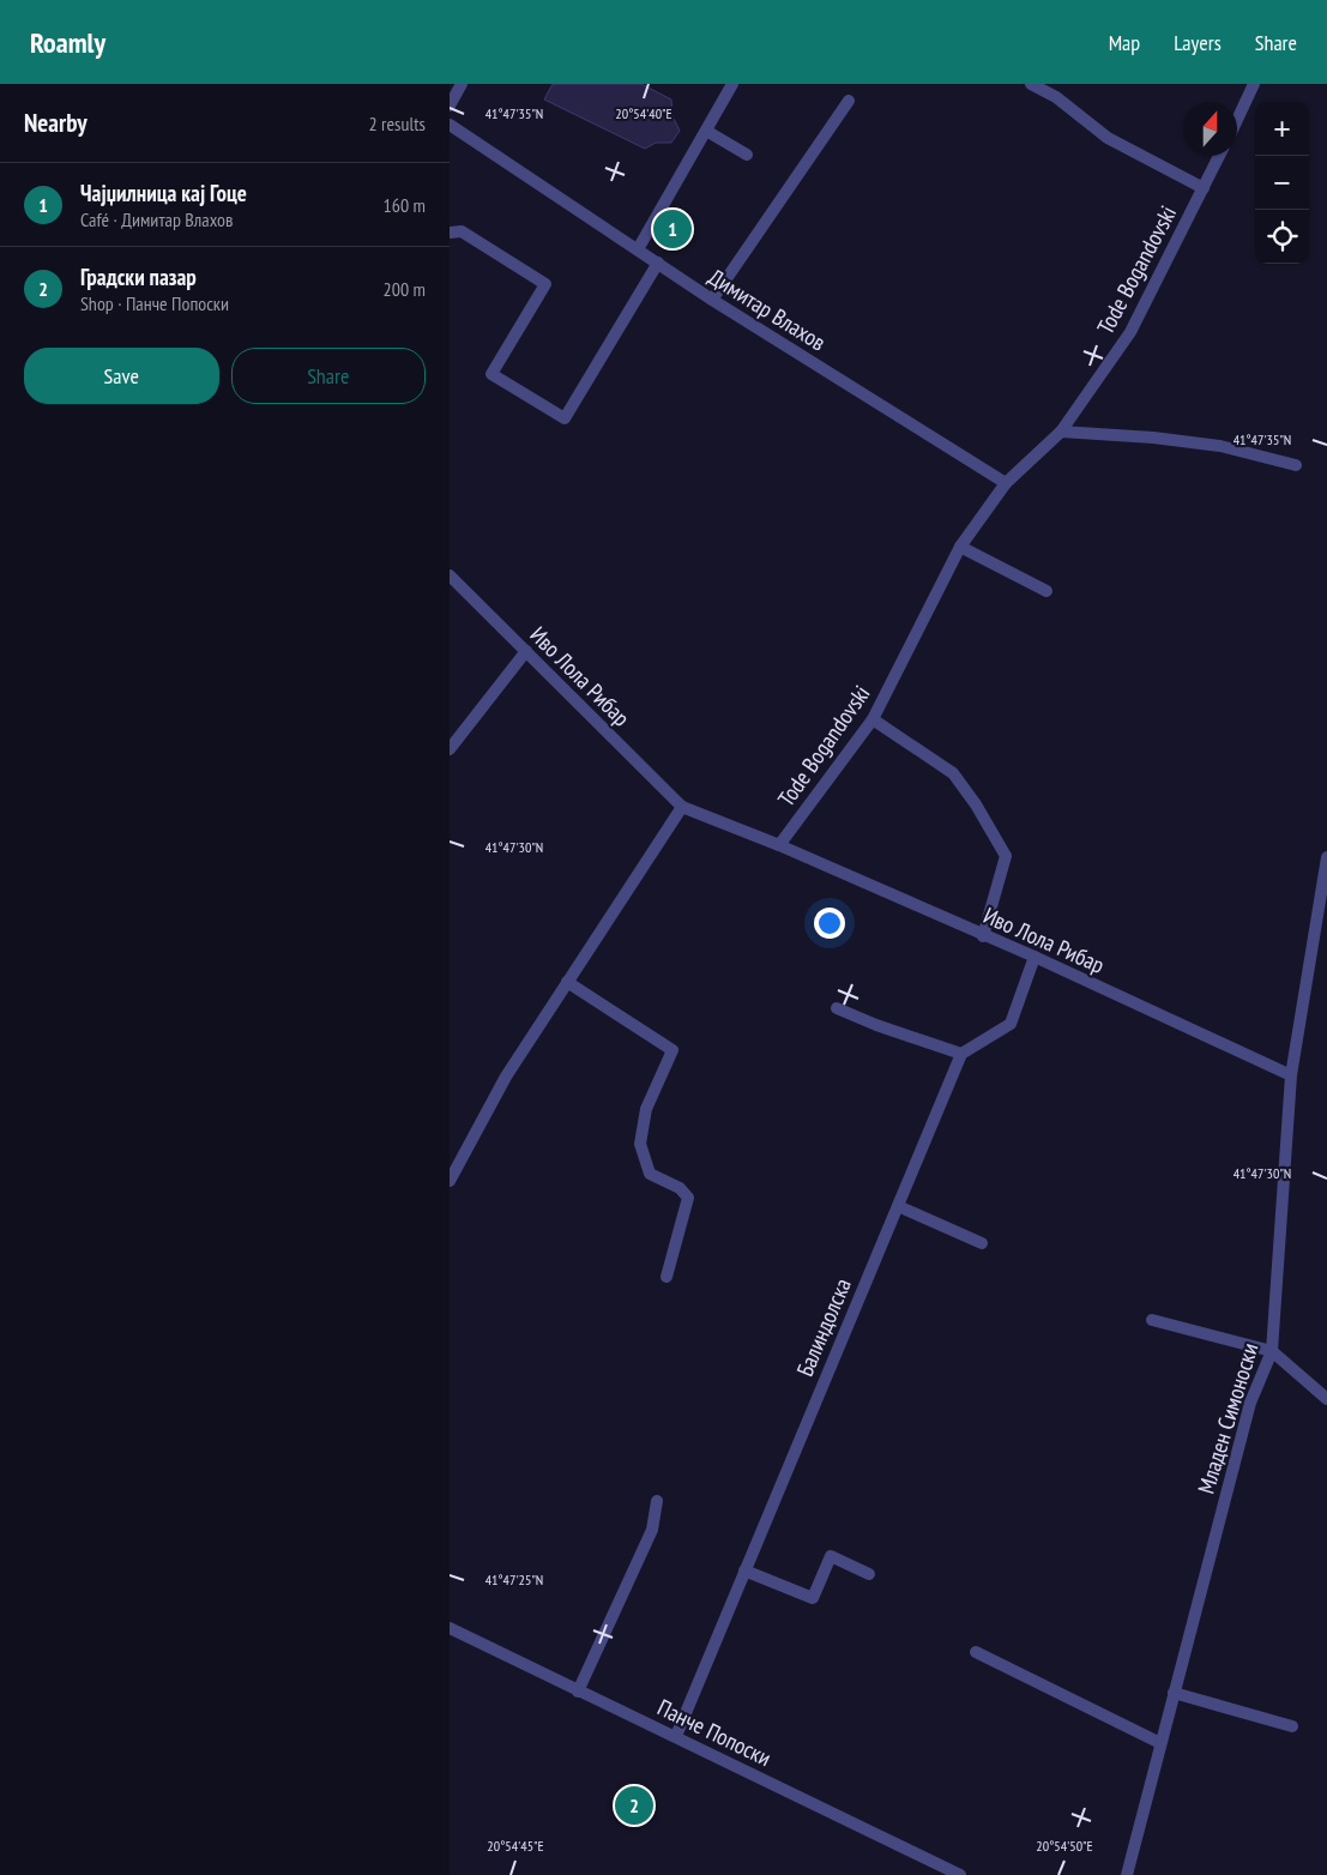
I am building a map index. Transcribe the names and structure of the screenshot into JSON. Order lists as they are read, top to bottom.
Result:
{
  "streets": {
    "street": [
      "Tode Bogandovski",
      "Димитар Влахов",
      "Иво Лола Рибар",
      "Балиндолска",
      "Младен Симоноски",
      "Панче Попоски"
    ]
  },
  "crossings": [
    ["Tode Bogandovski", "Димитар Влахов"],
    ["Tode Bogandovski", "Иво Лола Рибар"],
    ["Иво Лола Рибар", "Младен Симоноски"],
    ["Балиндолска", "Панче Попоски"]
  ],
  "north": "top",
  "page": {
    "header": "Roamly",
    "nav": ["Map", "Layers", "Share"],
    "heading": ["Nearby", "2 results"],
    "map_buttons": ["+", "−"],
    "list": [
      {
        "mark": "1",
        "name": "Чајџилница кај Гоце",
        "note": "Café · Димитар Влахов",
        "value": "160 m"
      },
      {
        "mark": "2",
        "name": "Градски пазар",
        "note": "Shop · Панче Попоски",
        "value": "200 m"
      }
    ],
    "pins": ["1", "2"],
    "buttons": ["Save", "Share"]
  },
  "coordinates": [
    "20°54'40\"E",
    "41°47'35\"N",
    "41°47'30\"N",
    "41°47'25\"N",
    "20°54'45\"E",
    "20°54'50\"E"
  ]
}
